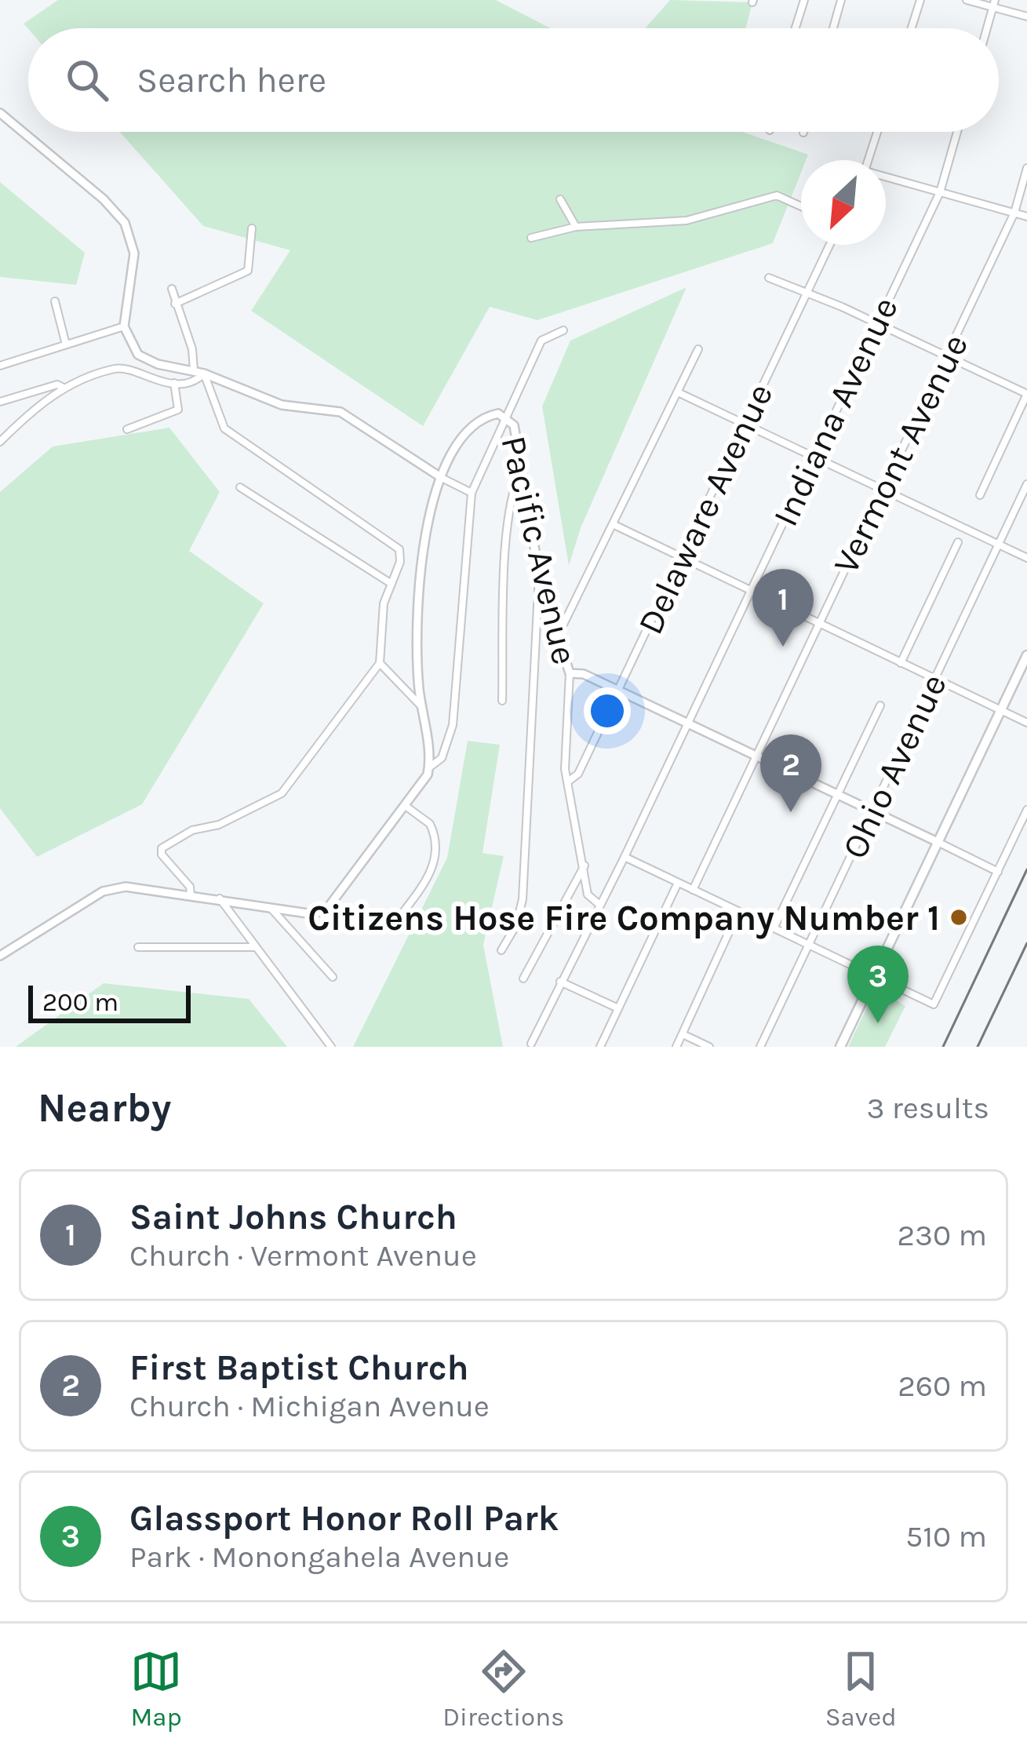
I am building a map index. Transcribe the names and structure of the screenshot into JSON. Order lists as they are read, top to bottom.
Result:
{
  "streets": {
    "street": [
      "Indiana Avenue",
      "Vermont Avenue",
      "Delaware Avenue",
      "Pacific Avenue",
      "Ohio Avenue"
    ]
  },
  "crossings": [
    ["Indiana Avenue", "Pacific Avenue"],
    ["Delaware Avenue", "Pacific Avenue"]
  ],
  "places": ["Citizens Hose Fire Company Number 1"],
  "scale_bar": "200 m",
  "north": "bottom left",
  "page": {
    "search": "Search here",
    "pins": ["1", "2", "3"],
    "scale": "200 m",
    "heading": ["Nearby", "3 results"],
    "list": [
      {
        "mark": "1",
        "name": "Saint Johns Church",
        "note": "Church · Vermont Avenue",
        "value": "230 m"
      },
      {
        "mark": "2",
        "name": "First Baptist Church",
        "note": "Church · Michigan Avenue",
        "value": "260 m"
      },
      {
        "mark": "3",
        "name": "Glassport Honor Roll Park",
        "note": "Park · Monongahela Avenue",
        "value": "510 m"
      }
    ],
    "nav": ["Map", "Directions", "Saved"]
  }
}
